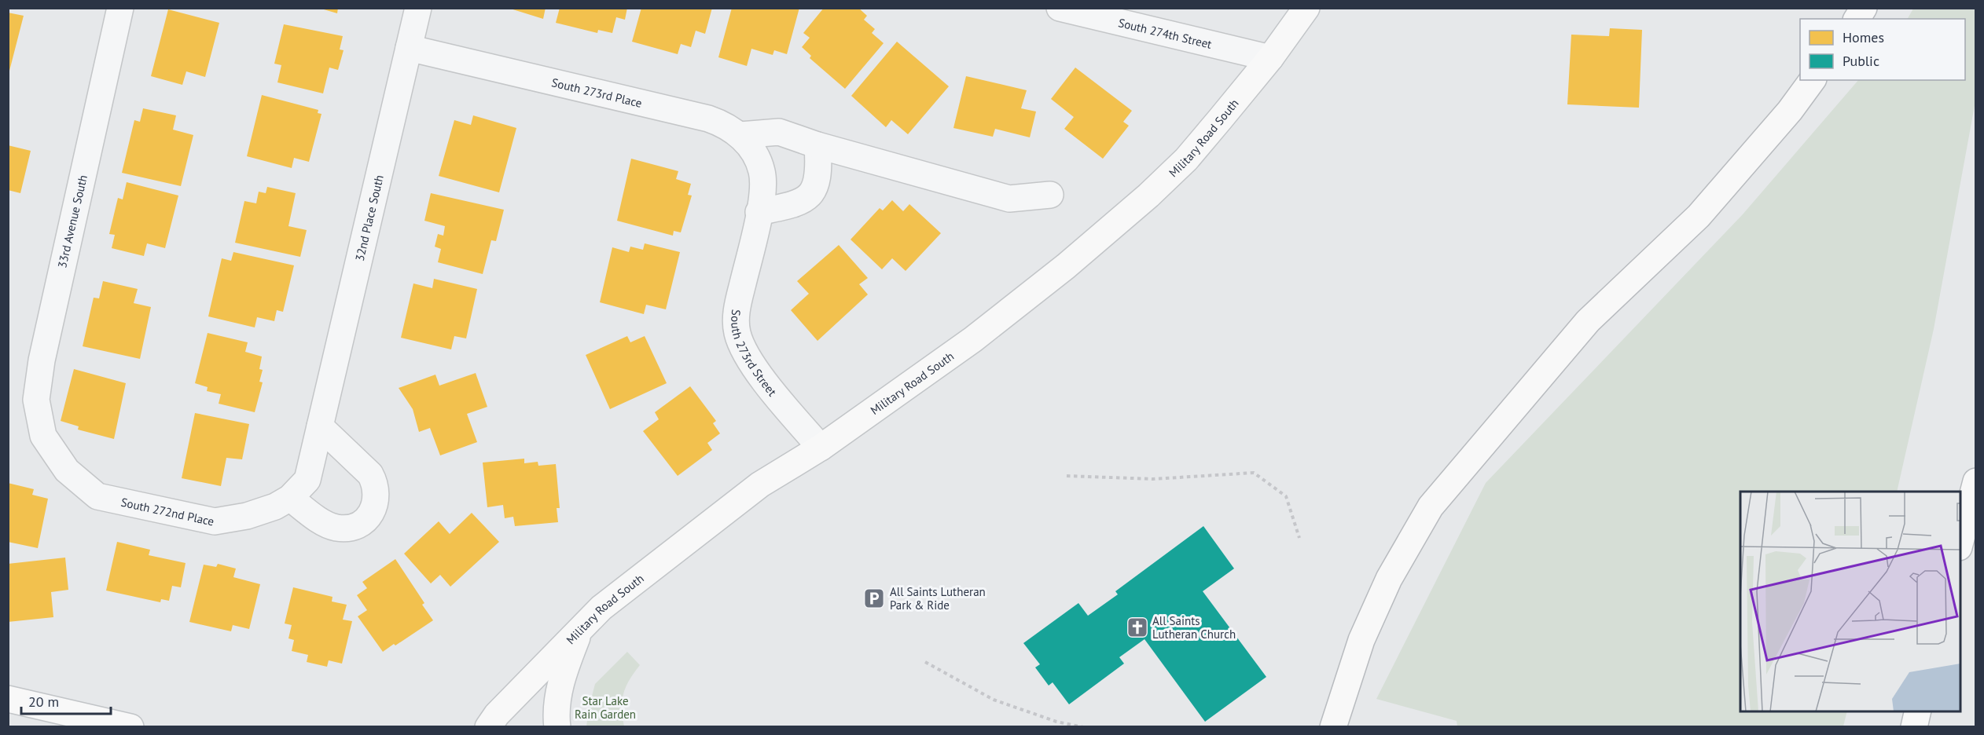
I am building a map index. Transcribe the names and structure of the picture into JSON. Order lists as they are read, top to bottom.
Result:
{
  "streets": {
    "main road": ["Military Road South"],
    "street": [
      "South 274th Street",
      "South 273rd Place",
      "32nd Place South",
      "33rd Avenue South",
      "South 273rd Street",
      "South 272nd Place"
    ]
  },
  "crossings": [
    ["South 274th Street", "Military Road South"],
    ["South 273rd Place", "32nd Place South"],
    ["South 273rd Place", "South 273rd Street"],
    ["Military Road South", "South 273rd Street"],
    ["32nd Place South", "South 272nd Place"],
    ["33rd Avenue South", "South 272nd Place"]
  ],
  "parks": ["Star Lake Rain Garden"],
  "places": {
    "parking": ["All Saints Lutheran Park & Ride"],
    "church": ["All Saints Lutheran Church"]
  },
  "legend": ["Homes", "Public"],
  "scale_bar": "20 m"
}
